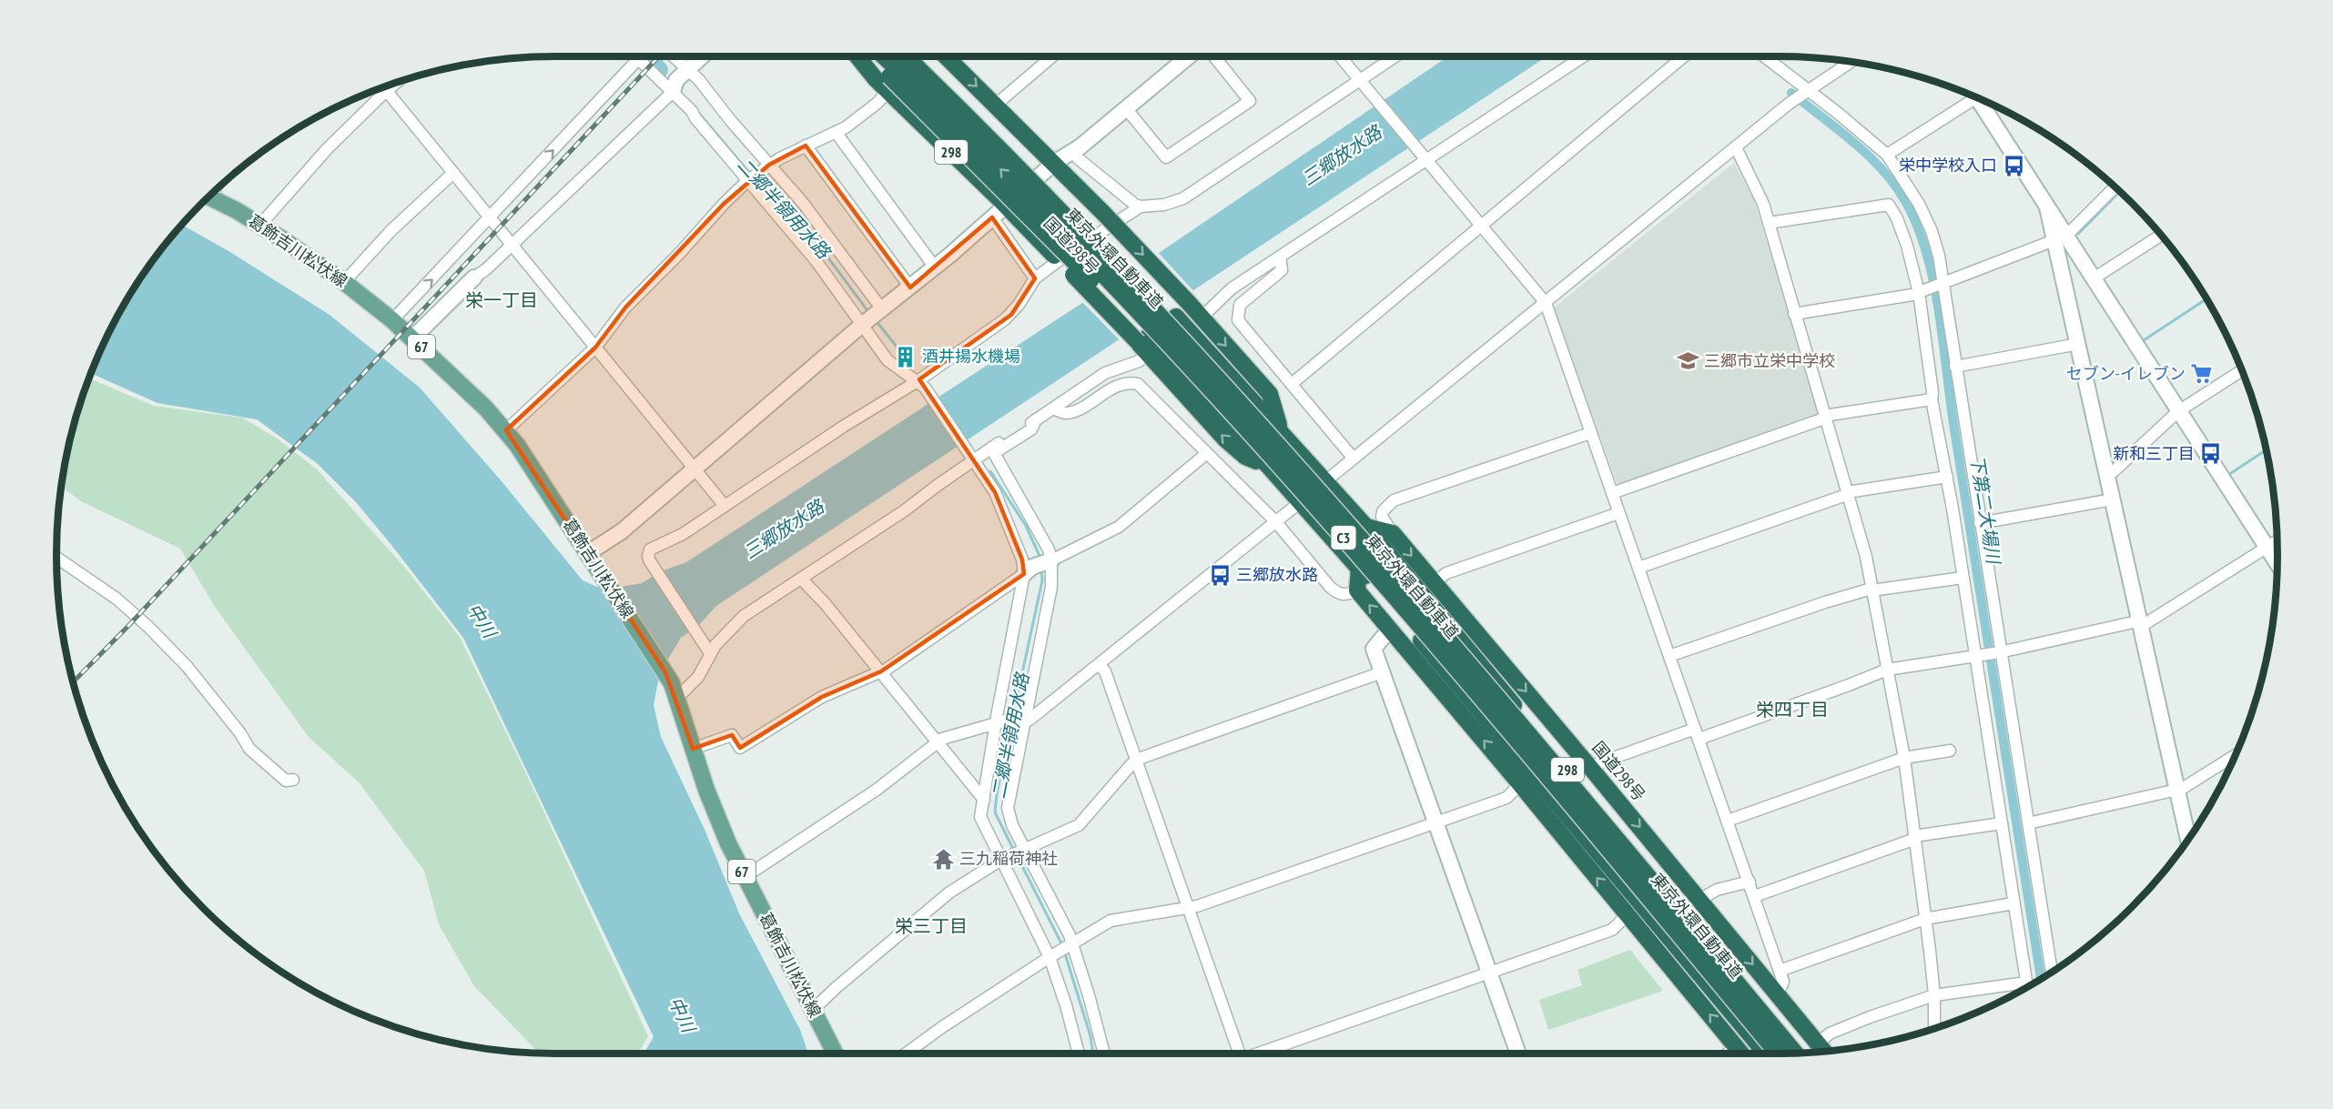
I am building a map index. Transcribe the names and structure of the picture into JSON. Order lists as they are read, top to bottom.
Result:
{
  "streets": {
    "highway": [
      "298",
      "国道298号",
      "東京外環自動車道",
      "C3"
    ],
    "main road": ["葛飾吉川松伏線", "67"]
  },
  "districts": ["栄一丁目", "栄四丁目", "栄三丁目"],
  "water": [
    "三郷放水路",
    "二郷半領用水路",
    "下第二大場川",
    "中川"
  ],
  "places": {
    "bus stop": ["栄中学校入口", "新和三丁目", "三郷放水路"],
    "building": ["酒井揚水機場"],
    "school or university": ["三郷市立栄中学校"],
    "supermarket": ["セブン-イレブン"],
    "temple": ["三九稲荷神社"]
  }
}
